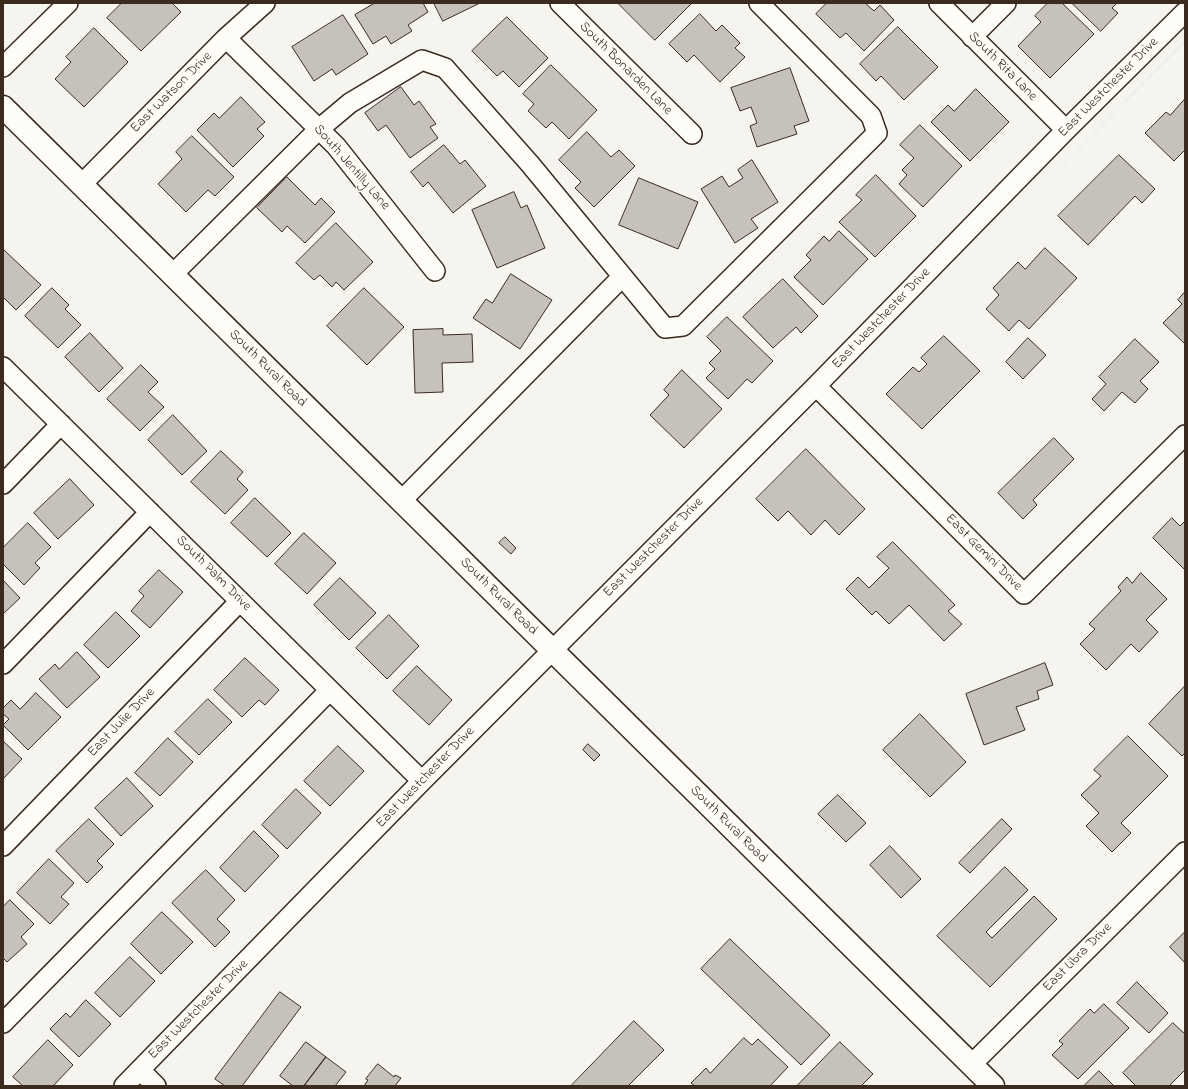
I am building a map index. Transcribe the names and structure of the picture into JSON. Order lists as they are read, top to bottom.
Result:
{
  "streets": {
    "main road": ["South Rural Road"],
    "street": [
      "South Rita Lane",
      "South Bonarden Lane",
      "East Westchester Drive",
      "East Watson Drive",
      "South Jentilly Lane",
      "East Gemini Drive",
      "South Palm Drive",
      "East Julie Drive",
      "East Libra Drive"
    ]
  },
  "crossings": [
    ["South Rita Lane", "East Westchester Drive"],
    ["East Westchester Drive", "South Rural Road"],
    ["East Westchester Drive", "East Gemini Drive"],
    ["East Westchester Drive", "South Palm Drive"],
    ["East Watson Drive", "South Jentilly Lane"],
    ["East Watson Drive", "South Rural Road"],
    ["South Rural Road", "East Libra Drive"],
    ["South Palm Drive", "East Julie Drive"]
  ]
}
